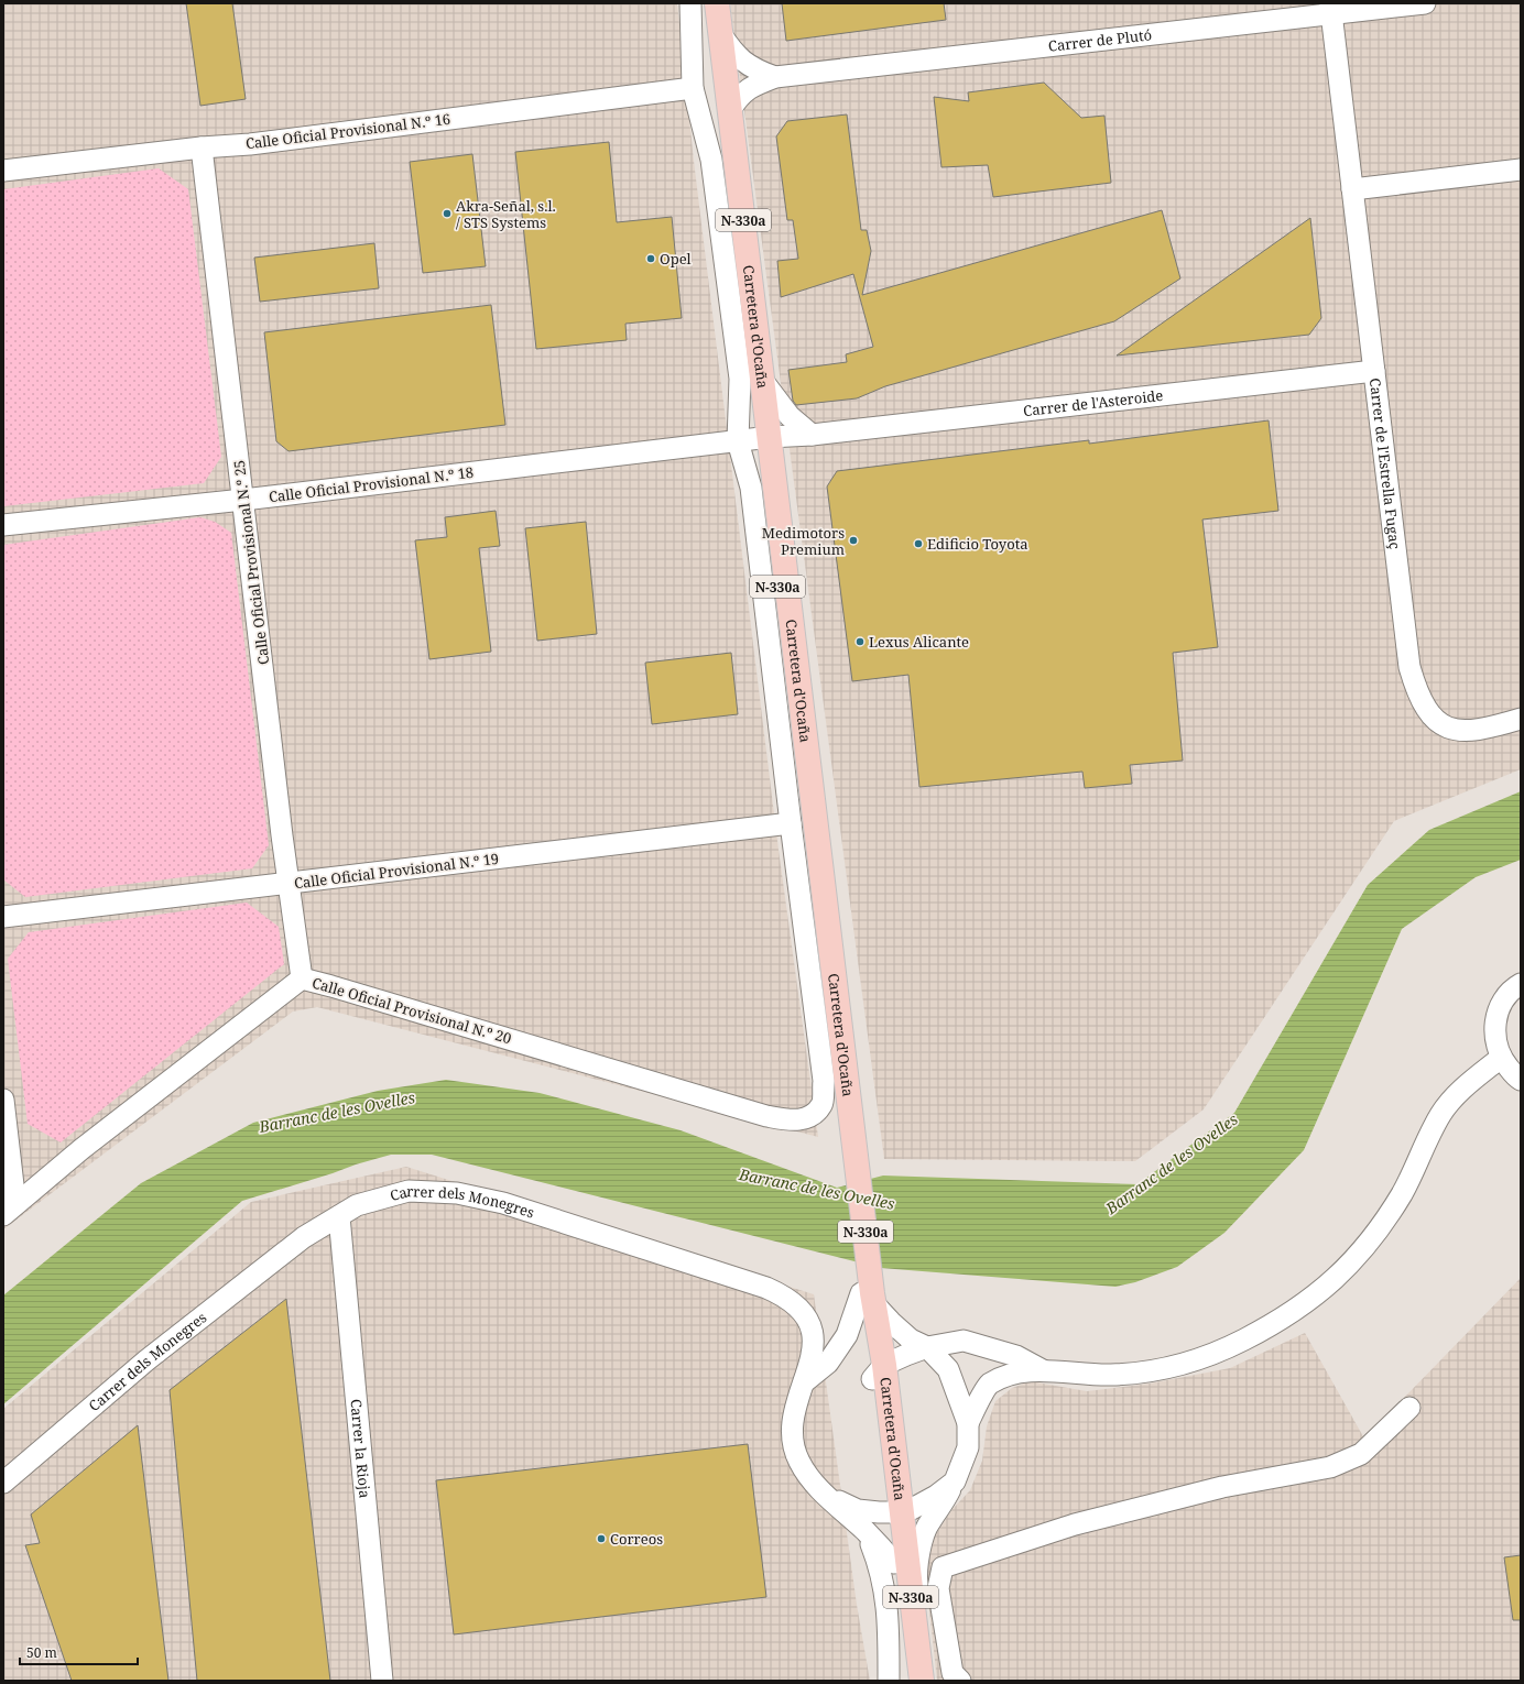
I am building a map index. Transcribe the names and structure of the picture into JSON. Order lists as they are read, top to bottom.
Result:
{
  "streets": {
    "main road": ["N-330a", "Carretera d'Ocaña"],
    "street": [
      "Carrer de Plutó",
      "Calle Oficial Provisional N.º 16",
      "Carrer de l'Asteroide",
      "Carrer de l'Estrella Fugaç",
      "Calle Oficial Provisional N.º 18",
      "Calle Oficial Provisional N.º 25",
      "Calle Oficial Provisional N.º 19",
      "Calle Oficial Provisional N.º 20",
      "Carrer dels Monegres",
      "Carrer la Rioja"
    ]
  },
  "crossings": [
    ["Carrer de Plutó", "Carretera d'Ocaña"],
    ["Carrer de Plutó", "Carrer de l'Estrella Fugaç"],
    ["Calle Oficial Provisional N.º 16", "Carretera d'Ocaña"],
    ["Calle Oficial Provisional N.º 16", "Calle Oficial Provisional N.º 25"],
    ["Carretera d'Ocaña", "Carrer de l'Asteroide"],
    ["Carretera d'Ocaña", "Calle Oficial Provisional N.º 18"],
    ["Carretera d'Ocaña", "Calle Oficial Provisional N.º 19"],
    ["Carretera d'Ocaña", "Calle Oficial Provisional N.º 20"],
    ["Carretera d'Ocaña", "Carrer dels Monegres"],
    ["Carrer de l'Asteroide", "Carrer de l'Estrella Fugaç"],
    ["Carrer de l'Asteroide", "Calle Oficial Provisional N.º 18"],
    ["Calle Oficial Provisional N.º 18", "Calle Oficial Provisional N.º 25"],
    ["Calle Oficial Provisional N.º 25", "Calle Oficial Provisional N.º 19"],
    ["Calle Oficial Provisional N.º 25", "Calle Oficial Provisional N.º 20"],
    ["Carrer dels Monegres", "Carrer la Rioja"]
  ],
  "water": ["Barranc de les Ovelles"],
  "places": [
    "Akra-Señal, s.l. / STS Systems",
    "Opel",
    "Medimotors Premium",
    "Edificio Toyota",
    "Lexus Alicante",
    "Correos"
  ],
  "scale_bar": "50 m"
}
